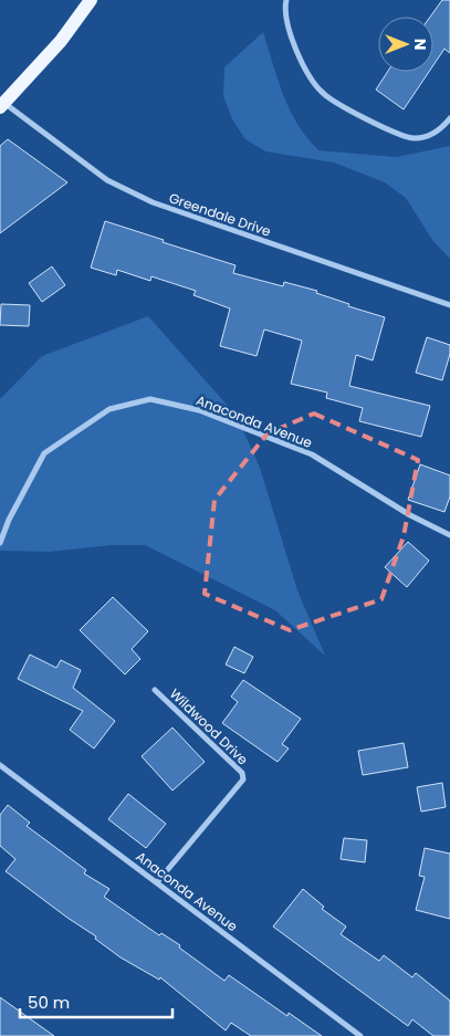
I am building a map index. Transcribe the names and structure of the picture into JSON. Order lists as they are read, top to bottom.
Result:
{
  "streets": {
    "street": ["Greendale Drive", "Anaconda Avenue", "Wildwood Drive"]
  },
  "crossings": [
    ["Anaconda Avenue", "Wildwood Drive"]
  ],
  "scale_bar": "50 m",
  "north": "right"
}
